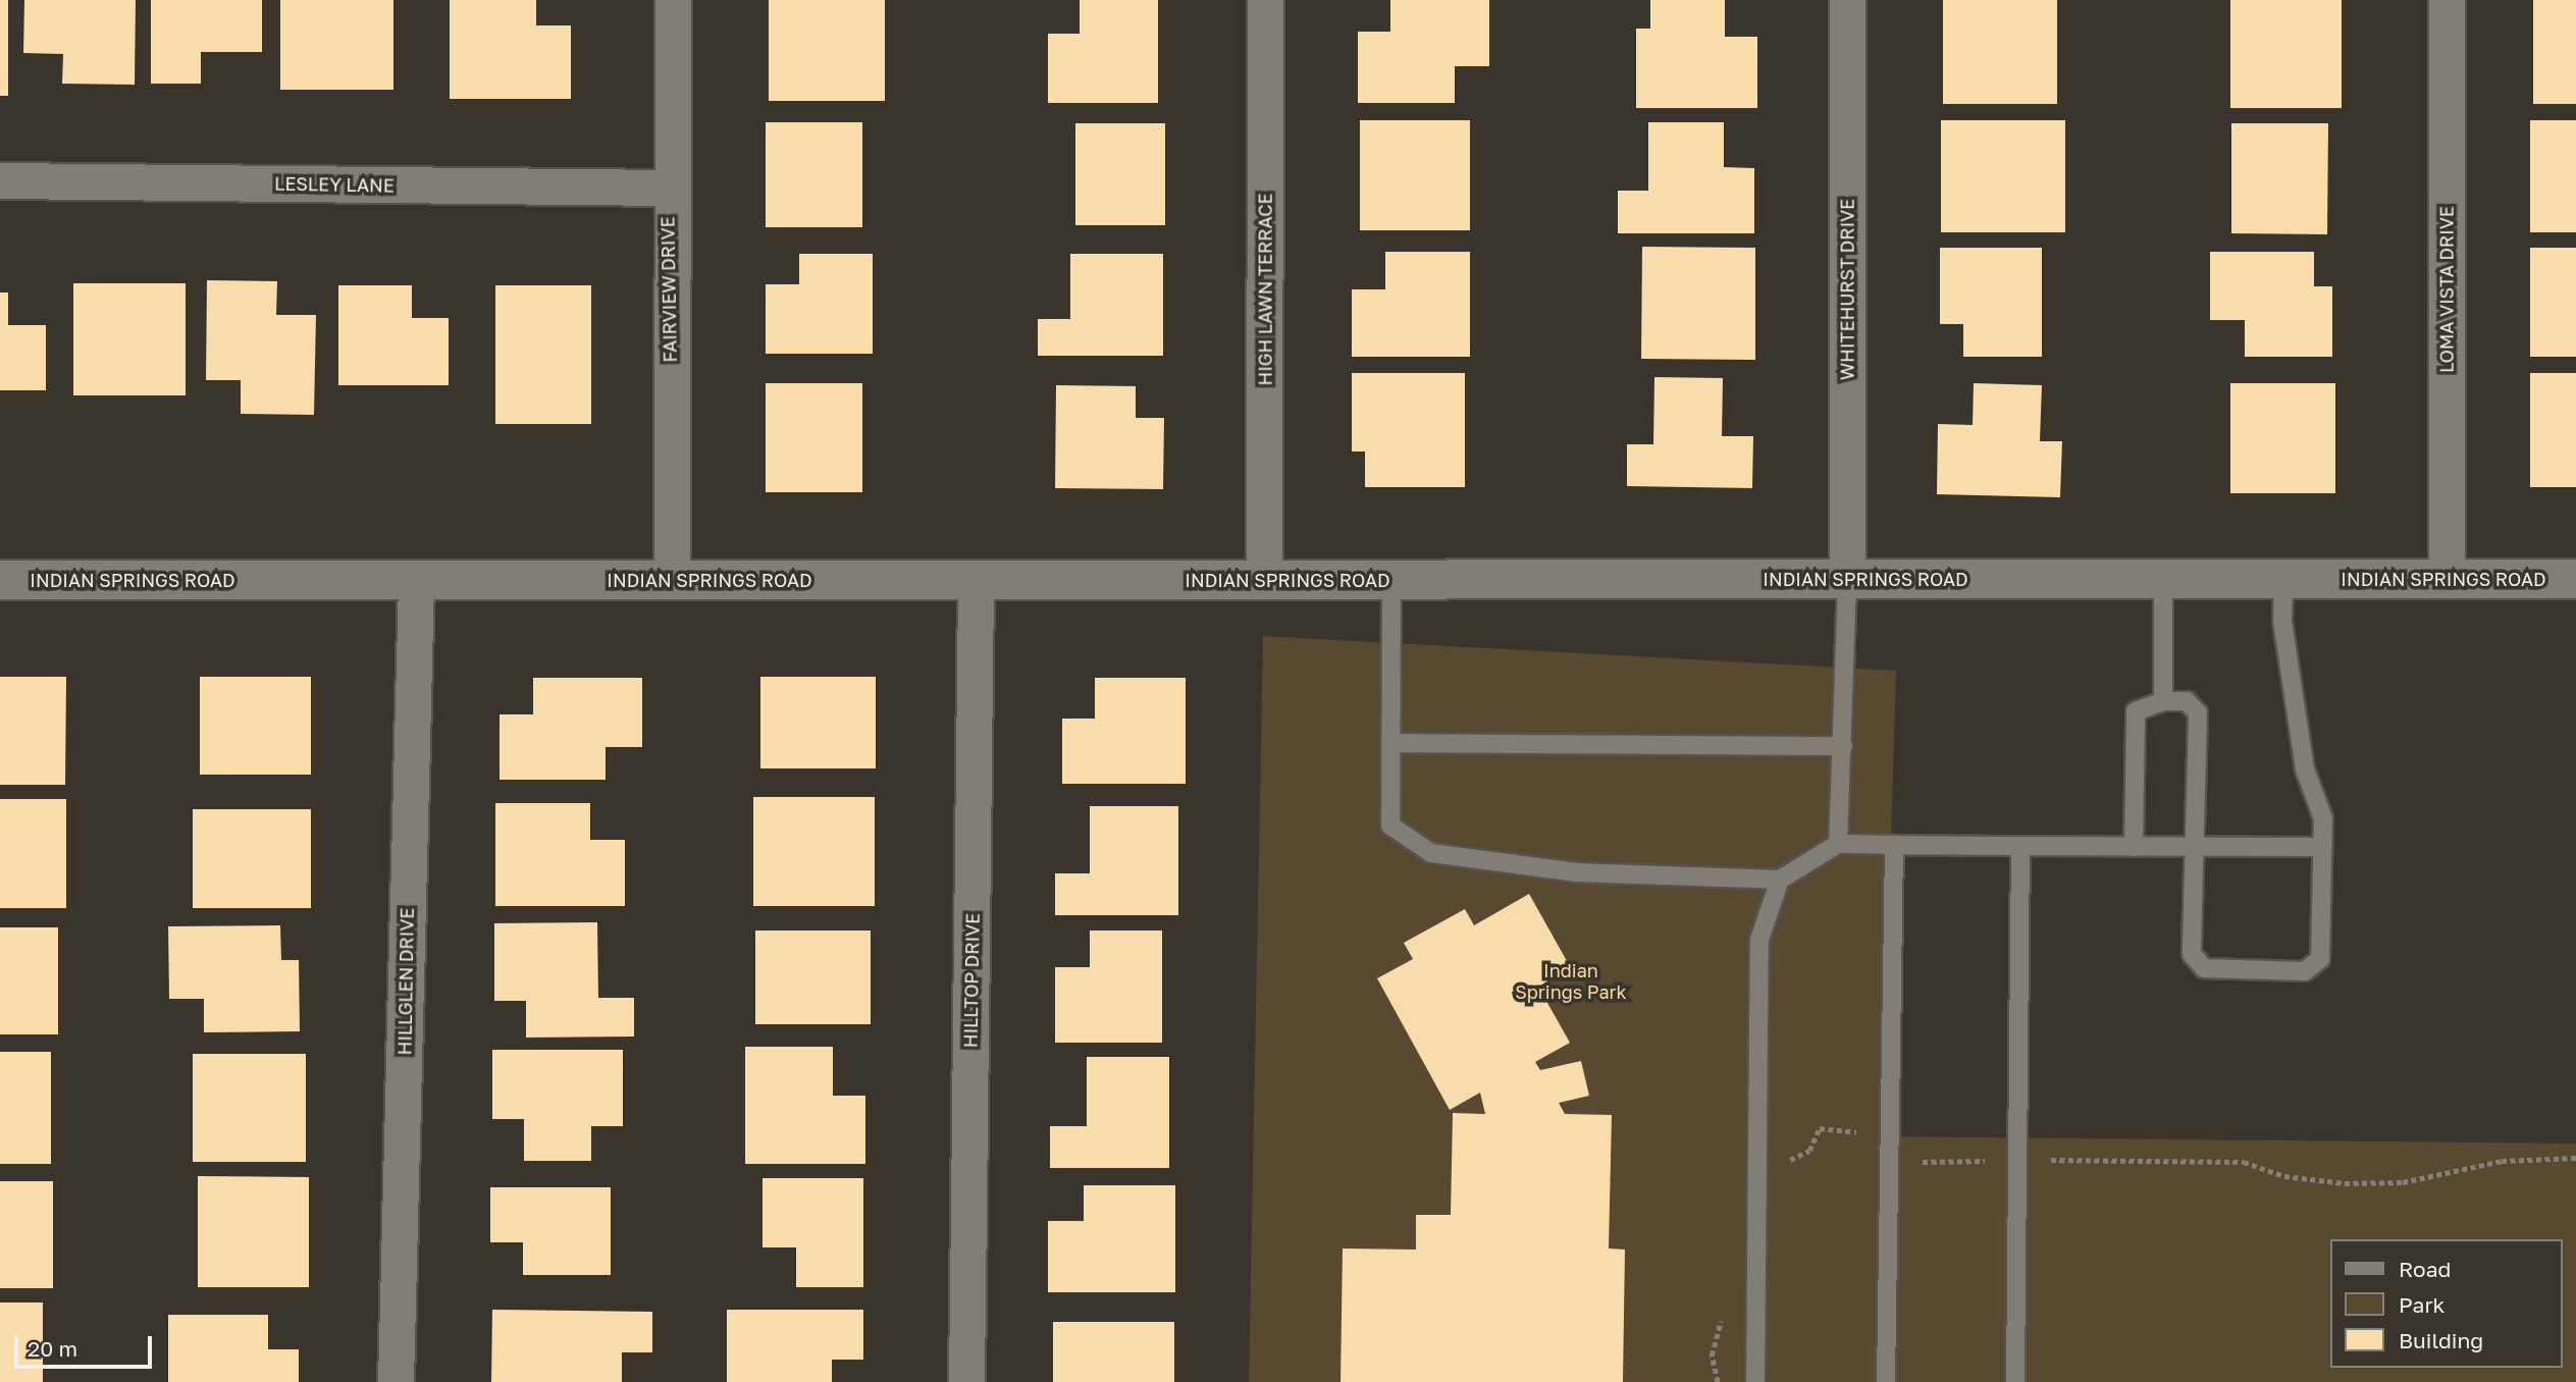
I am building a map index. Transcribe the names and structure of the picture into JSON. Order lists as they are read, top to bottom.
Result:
{
  "streets": {
    "street": [
      "LESLEY LANE",
      "FAIRVIEW DRIVE",
      "HIGH LAWN TERRACE",
      "WHITEHURST DRIVE",
      "LOMA VISTA DRIVE",
      "INDIAN SPRINGS ROAD",
      "HILLTOP DRIVE",
      "HILLGLEN DRIVE"
    ]
  },
  "crossings": [
    ["LESLEY LANE", "FAIRVIEW DRIVE"],
    ["FAIRVIEW DRIVE", "INDIAN SPRINGS ROAD"],
    ["HIGH LAWN TERRACE", "INDIAN SPRINGS ROAD"],
    ["WHITEHURST DRIVE", "INDIAN SPRINGS ROAD"],
    ["LOMA VISTA DRIVE", "INDIAN SPRINGS ROAD"],
    ["INDIAN SPRINGS ROAD", "HILLTOP DRIVE"],
    ["INDIAN SPRINGS ROAD", "HILLGLEN DRIVE"]
  ],
  "parks": ["Indian Springs Park"],
  "legend": ["Road", "Park", "Building"],
  "scale_bar": "20 m"
}
